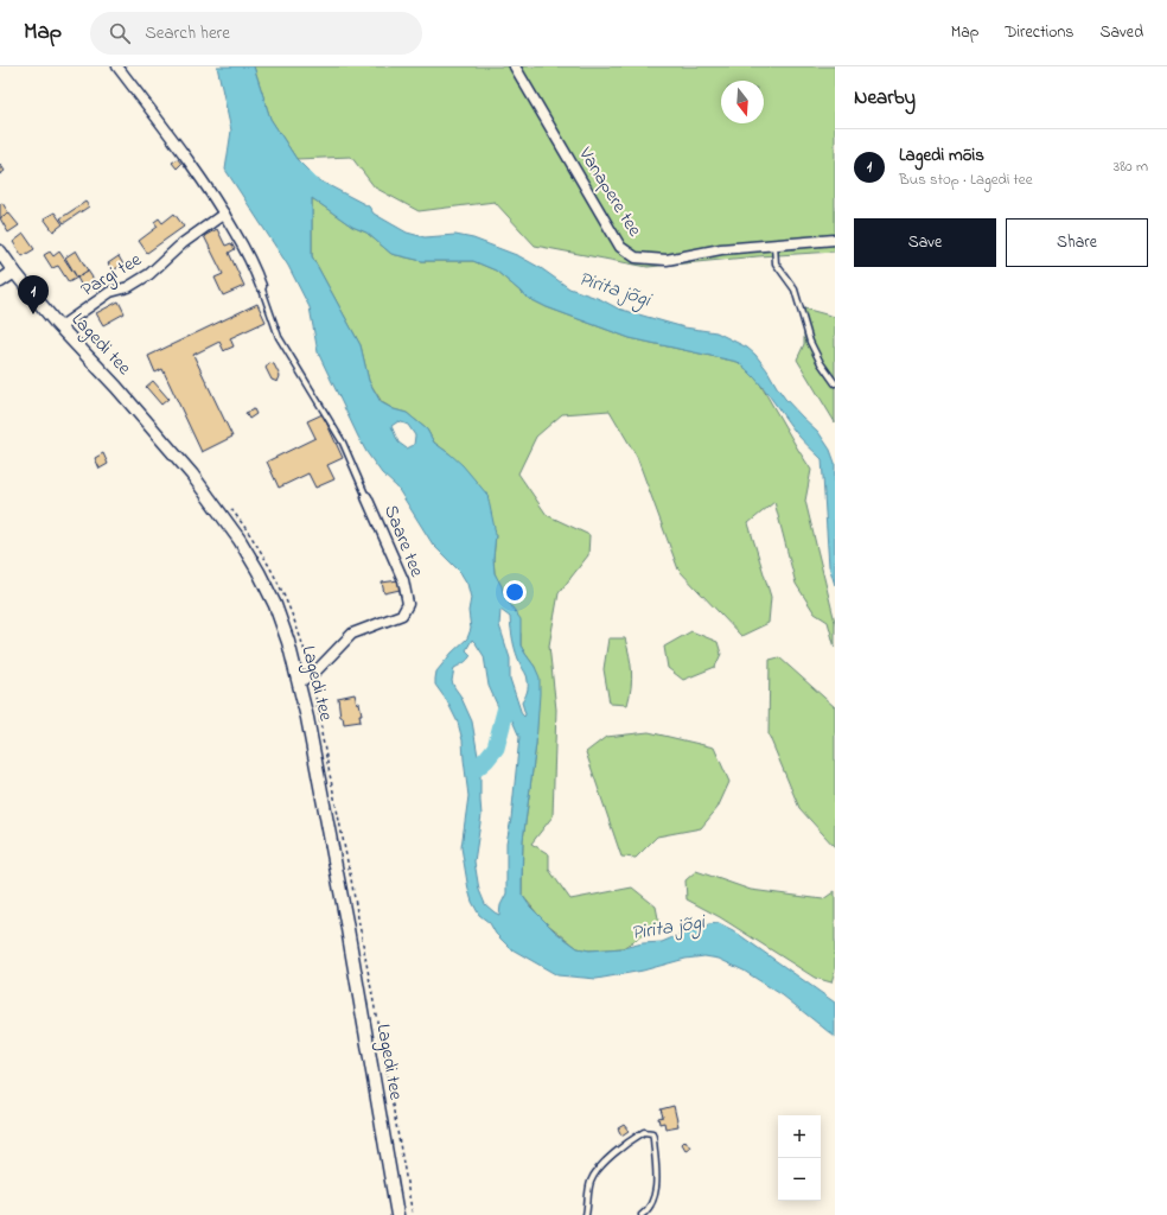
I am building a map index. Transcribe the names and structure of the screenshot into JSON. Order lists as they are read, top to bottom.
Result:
{
  "streets": {
    "street": [
      "Vanapere tee",
      "Pargi tee",
      "Lagedi tee",
      "Saare tee"
    ]
  },
  "crossings": [
    ["Pargi tee", "Lagedi tee"],
    ["Lagedi tee", "Saare tee"]
  ],
  "water": ["Pirita jõgi"],
  "north": "bottom",
  "page": {
    "header": "Map",
    "search": "Search here",
    "nav": ["Map", "Directions", "Saved"],
    "heading": "Nearby",
    "list": [
      {
        "mark": "1",
        "name": "Lagedi mõis",
        "note": "Bus stop · Lagedi tee",
        "value": "380 m"
      }
    ],
    "buttons": ["Save", "Share"],
    "pins": "1",
    "map_buttons": ["+", "−"]
  }
}
